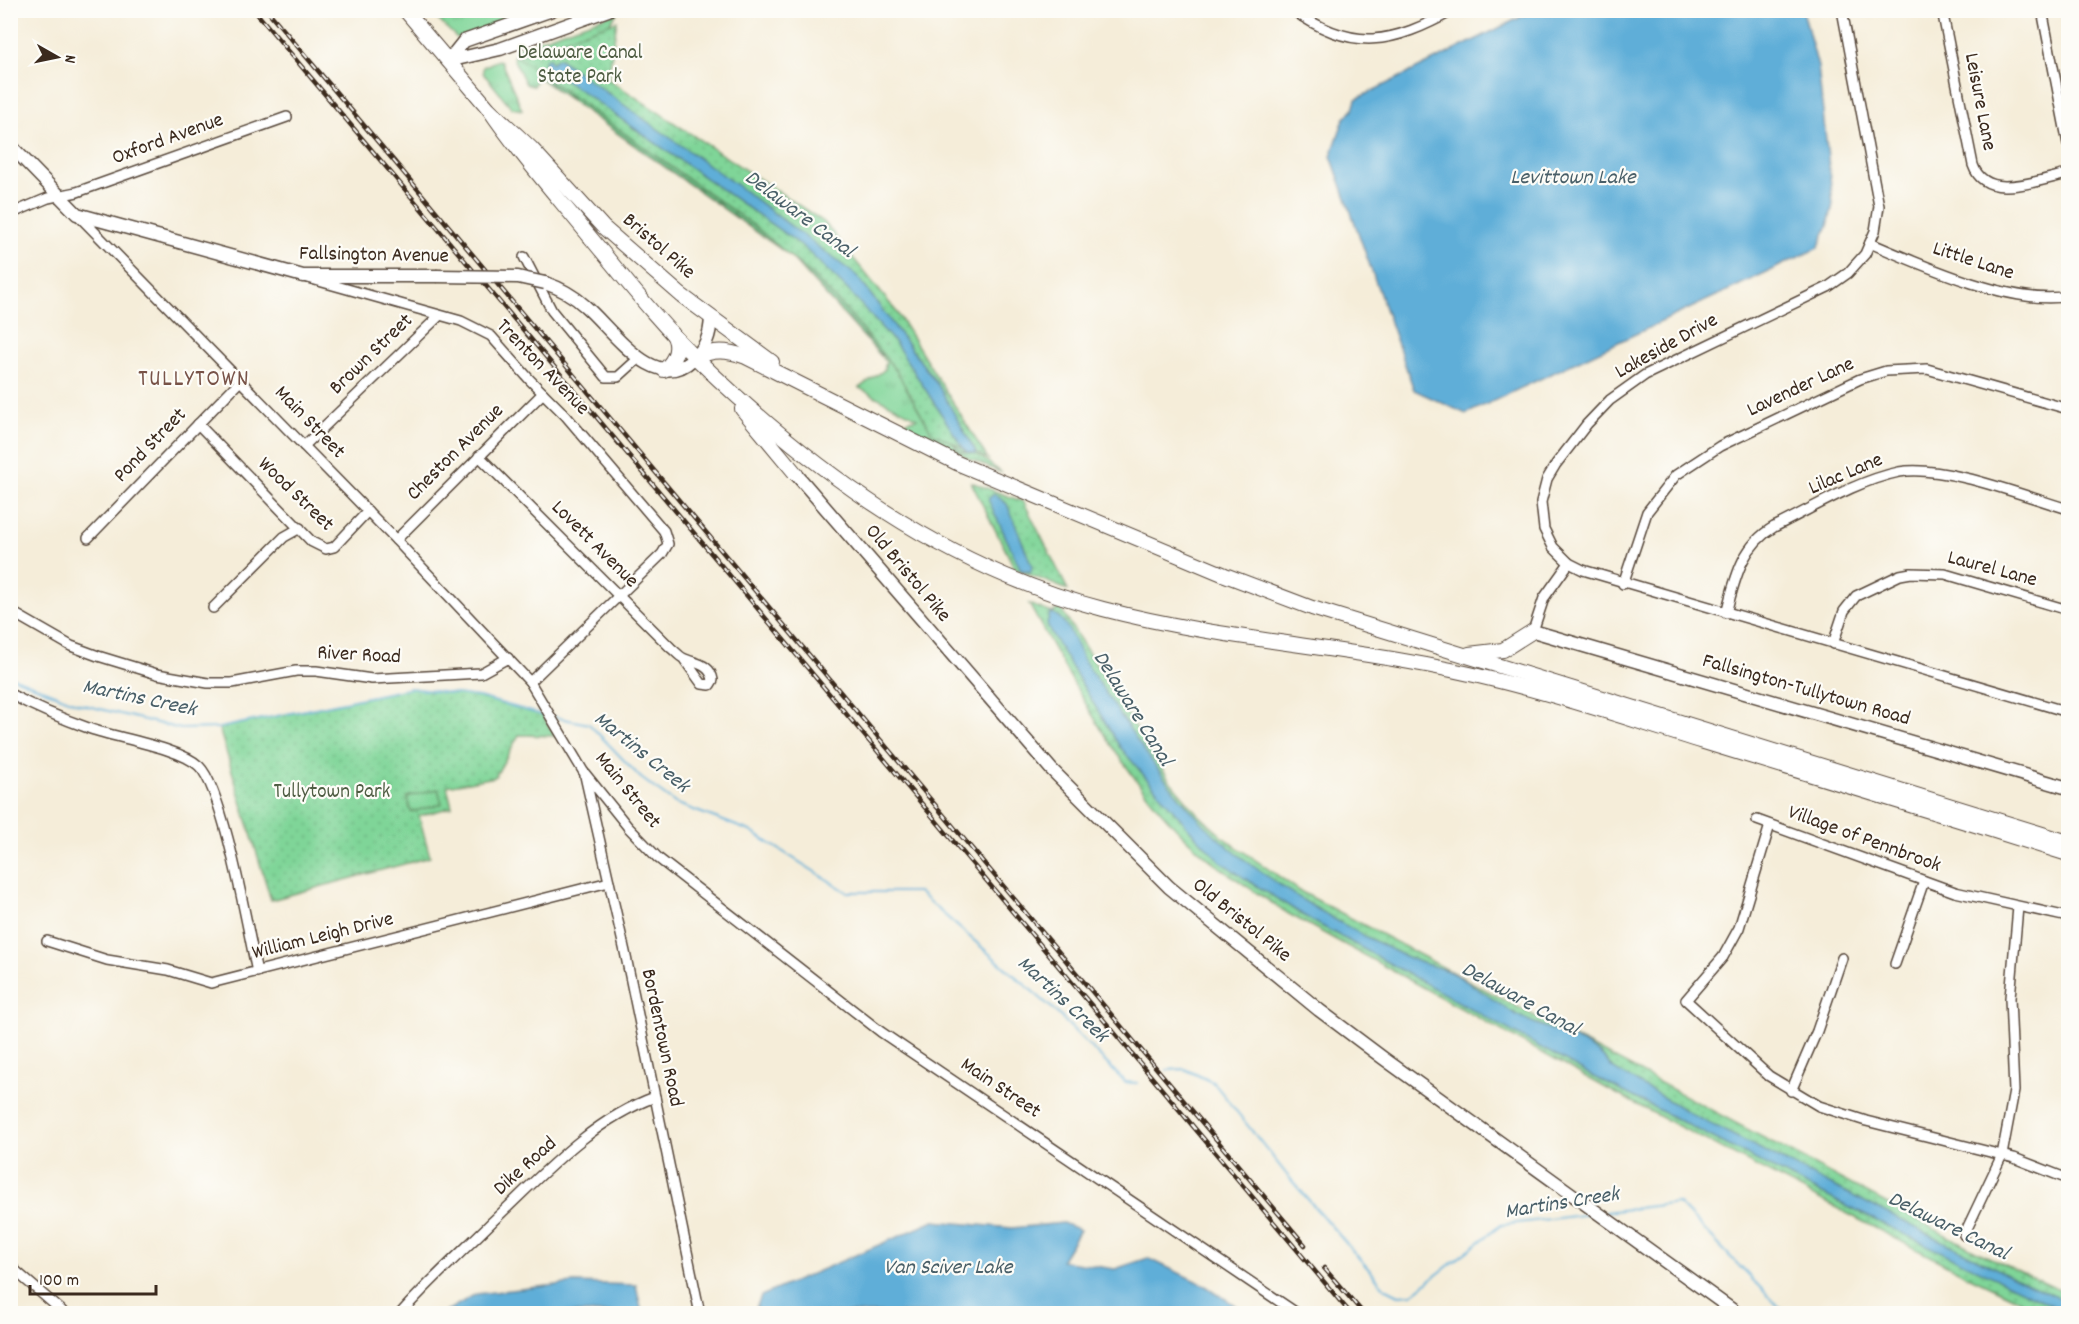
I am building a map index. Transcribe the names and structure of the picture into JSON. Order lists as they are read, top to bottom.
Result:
{
  "streets": {
    "highway": ["Bristol Pike"],
    "main road": [
      "Fallsington Avenue",
      "Main Street",
      "Old Bristol Pike",
      "Fallsington-Tullytown Road"
    ],
    "street": [
      "Leisure Lane",
      "Oxford Avenue",
      "Little Lane",
      "Lakeside Drive",
      "Brown Street",
      "Trenton Avenue",
      "Lavender Lane",
      "Pond Street",
      "Cheston Avenue",
      "Lilac Lane",
      "Wood Street",
      "Lovett Avenue",
      "Laurel Lane",
      "River Road",
      "Village of Pennbrook",
      "William Leigh Drive",
      "Bordentown Road",
      "Dike Road"
    ]
  },
  "crossings": [
    ["Oxford Avenue", "Main Street"],
    ["Fallsington Avenue", "Trenton Avenue"],
    ["Fallsington Avenue", "Main Street"],
    ["Little Lane", "Lakeside Drive"],
    ["Lakeside Drive", "Lavender Lane"],
    ["Lakeside Drive", "Lilac Lane"],
    ["Lakeside Drive", "Laurel Lane"],
    ["Brown Street", "Trenton Avenue"],
    ["Brown Street", "Main Street"],
    ["Trenton Avenue", "Cheston Avenue"],
    ["Trenton Avenue", "Lovett Avenue"],
    ["Main Street", "Pond Street"],
    ["Main Street", "Cheston Avenue"],
    ["Main Street", "Wood Street"],
    ["Main Street", "River Road"],
    ["Main Street", "Bordentown Road"],
    ["Pond Street", "Wood Street"],
    ["Cheston Avenue", "Lovett Avenue"],
    ["William Leigh Drive", "Bordentown Road"],
    ["Bordentown Road", "Dike Road"]
  ],
  "districts": ["TULLYTOWN"],
  "water": [
    "Levittown Lake",
    "Delaware Canal",
    "Martins Creek",
    "Van Sciver Lake"
  ],
  "parks": ["Delaware Canal State Park", "Tullytown Park"],
  "scale_bar": "100 m",
  "north": "right"
}
